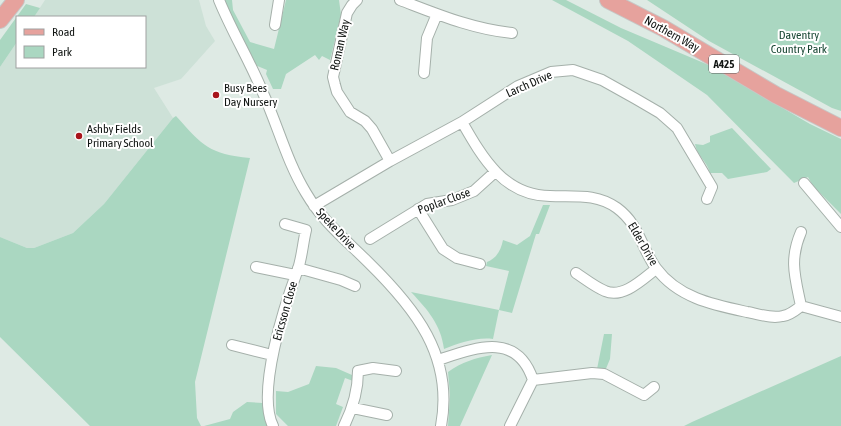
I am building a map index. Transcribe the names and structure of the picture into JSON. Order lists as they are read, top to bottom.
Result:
{
  "streets": {
    "main road": ["Northern Way", "A425"],
    "street": [
      "Roman Way",
      "Larch Drive",
      "Poplar Close",
      "Speke Drive",
      "Elder Drive",
      "Ericsson Close"
    ]
  },
  "crossings": [
    ["Roman Way", "Larch Drive"],
    ["Larch Drive", "Speke Drive"],
    ["Larch Drive", "Elder Drive"],
    ["Poplar Close", "Elder Drive"]
  ],
  "parks": ["Daventry Country Park"],
  "places": ["Busy Bees Day Nursery", "Ashby Fields Primary School"],
  "legend": ["Road", "Park"]
}
